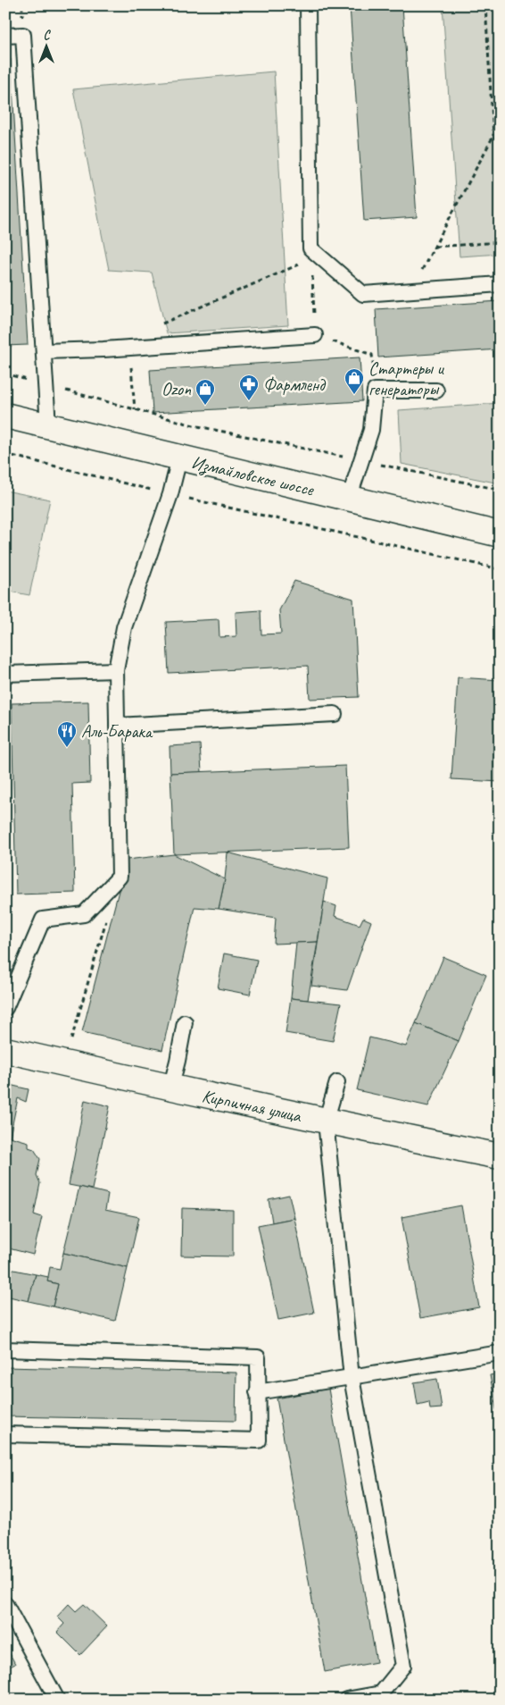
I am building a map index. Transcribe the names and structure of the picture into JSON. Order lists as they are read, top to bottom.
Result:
{
  "streets": {
    "main road": ["Измайловское шоссе", "Кирпичная улица"]
  },
  "places": {
    "shop": ["Стартеры и генераторы", "Ozon"],
    "pharmacy": ["Фармленд"],
    "restaurant": ["Аль-Барака"]
  },
  "north": "top"
}
